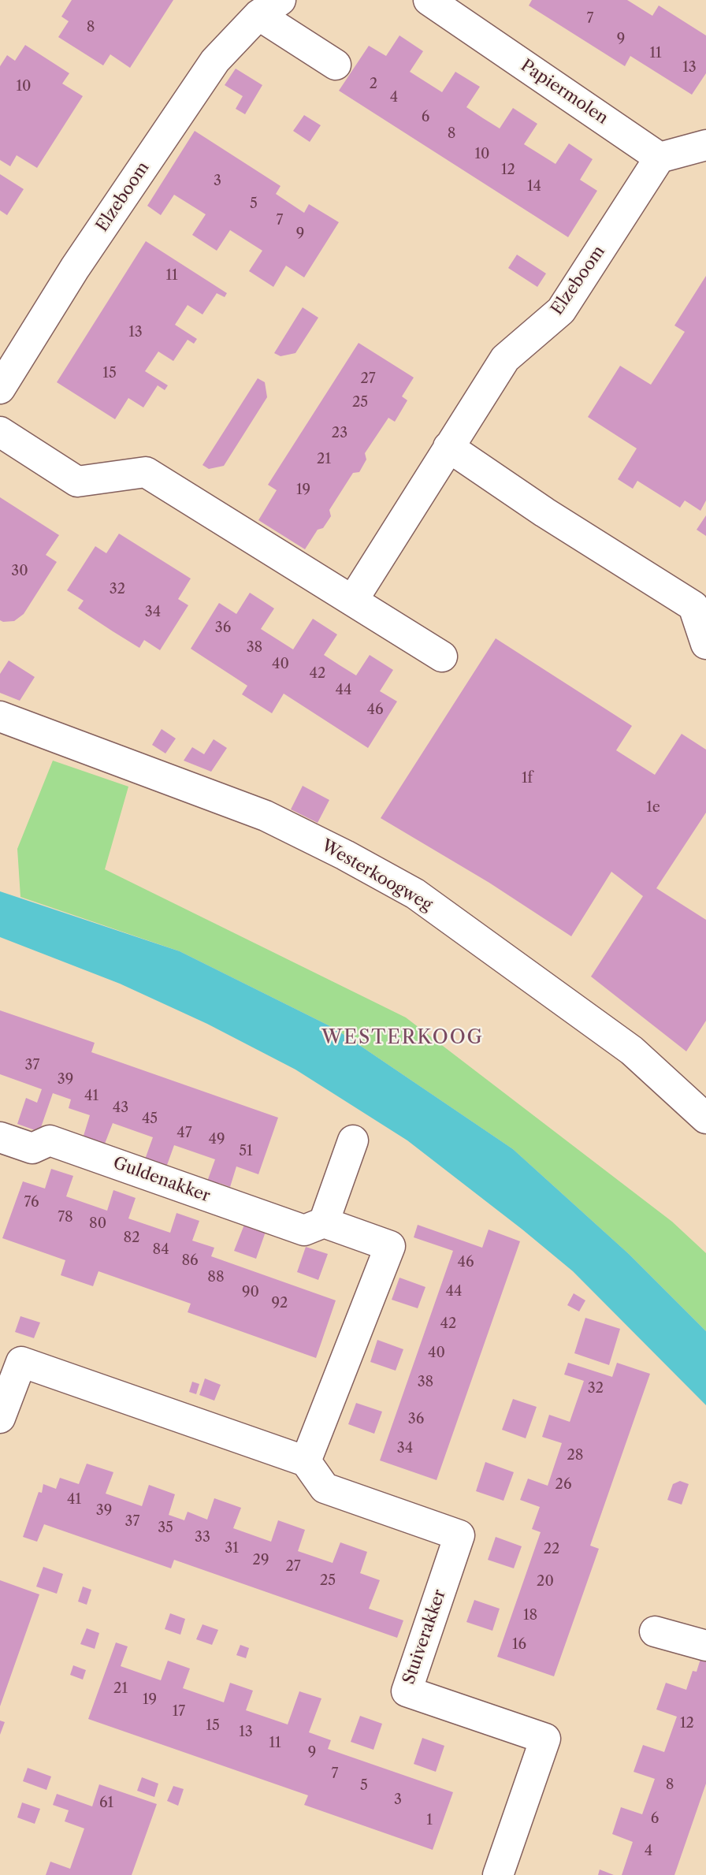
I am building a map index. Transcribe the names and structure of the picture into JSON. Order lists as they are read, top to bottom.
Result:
{
  "streets": {
    "street": [
      "Papiermolen",
      "Elzeboom",
      "Westerkoogweg",
      "Guldenakker",
      "Stuiverakker"
    ]
  },
  "crossings": [
    ["Papiermolen", "Elzeboom"]
  ],
  "districts": ["WESTERKOOG"],
  "house_numbers": [
    "7",
    "8",
    "9",
    "11",
    "13",
    "2",
    "10",
    "4",
    "6",
    "8",
    "10",
    "12",
    "3",
    "14",
    "5",
    "7",
    "9",
    "11",
    "13",
    "15",
    "27",
    "25",
    "23",
    "21",
    "19",
    "30",
    "32",
    "34",
    "36",
    "38",
    "40",
    "42",
    "44",
    "46",
    "1f",
    "1e",
    "37",
    "39",
    "41",
    "43",
    "45",
    "47",
    "49",
    "51",
    "76",
    "78",
    "80",
    "82",
    "84",
    "86",
    "46",
    "88",
    "44",
    "90",
    "92",
    "42",
    "40",
    "38",
    "32",
    "36",
    "34",
    "28",
    "26",
    "41",
    "39",
    "37",
    "35",
    "33",
    "31",
    "22",
    "29",
    "27",
    "25",
    "20",
    "18",
    "16",
    "21",
    "19",
    "17",
    "12",
    "15",
    "13",
    "11",
    "9",
    "7",
    "8",
    "5",
    "3",
    "61",
    "6",
    "1",
    "4"
  ]
}
